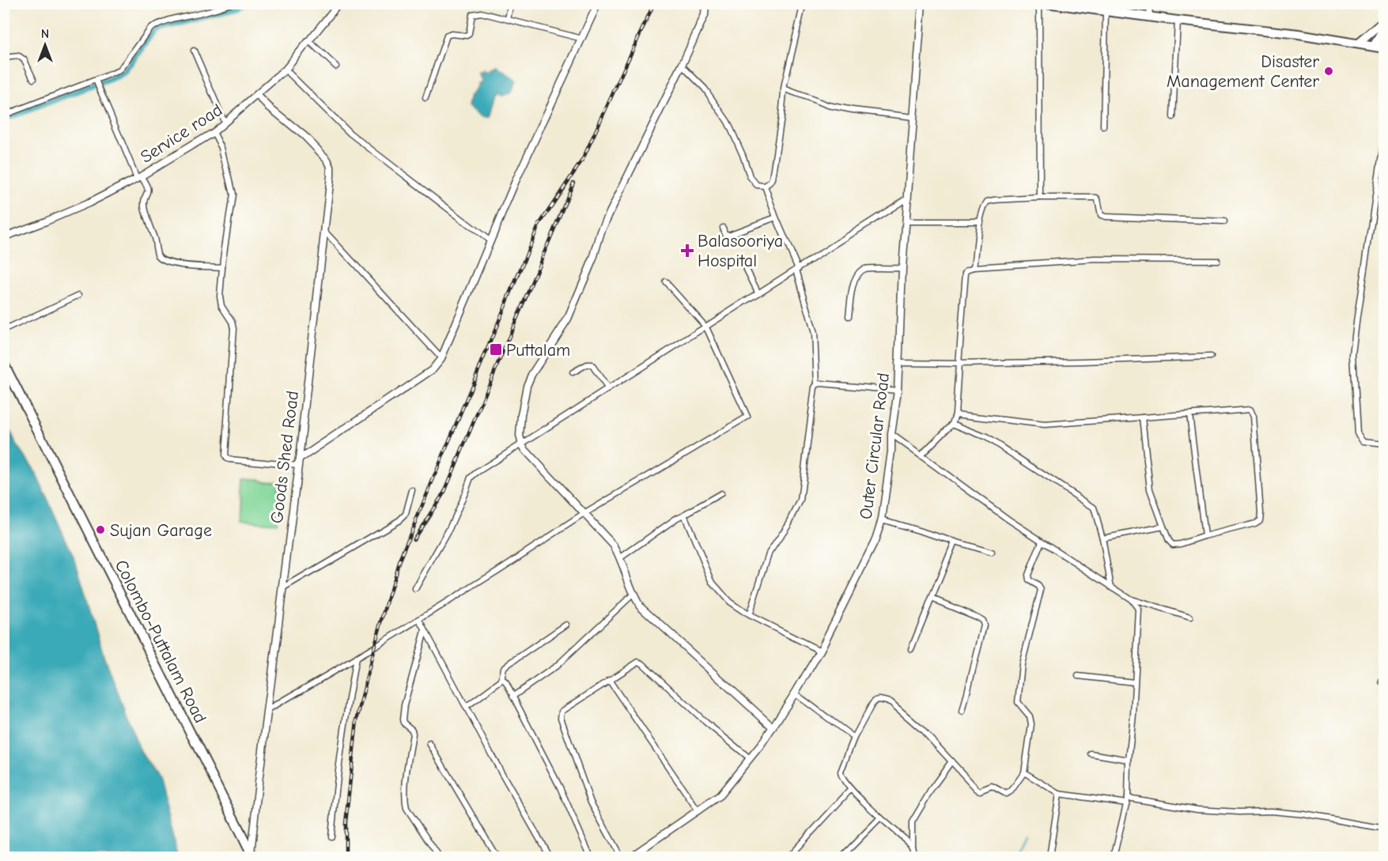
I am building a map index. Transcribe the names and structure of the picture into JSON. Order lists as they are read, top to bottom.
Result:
{
  "streets": {
    "main road": ["Colombo-Puttalam Road"],
    "street": ["Service road", "Outer Circular Road", "Goods Shed Road"]
  },
  "crossings": [
    ["Service road", "Goods Shed Road"],
    ["Goods Shed Road", "Colombo-Puttalam Road"]
  ],
  "places": {
    "other": ["Disaster Management Center", "Sujan Garage"],
    "health": ["Balasooriya Hospital"],
    "transit": ["Puttalam"]
  },
  "north": "top"
}
